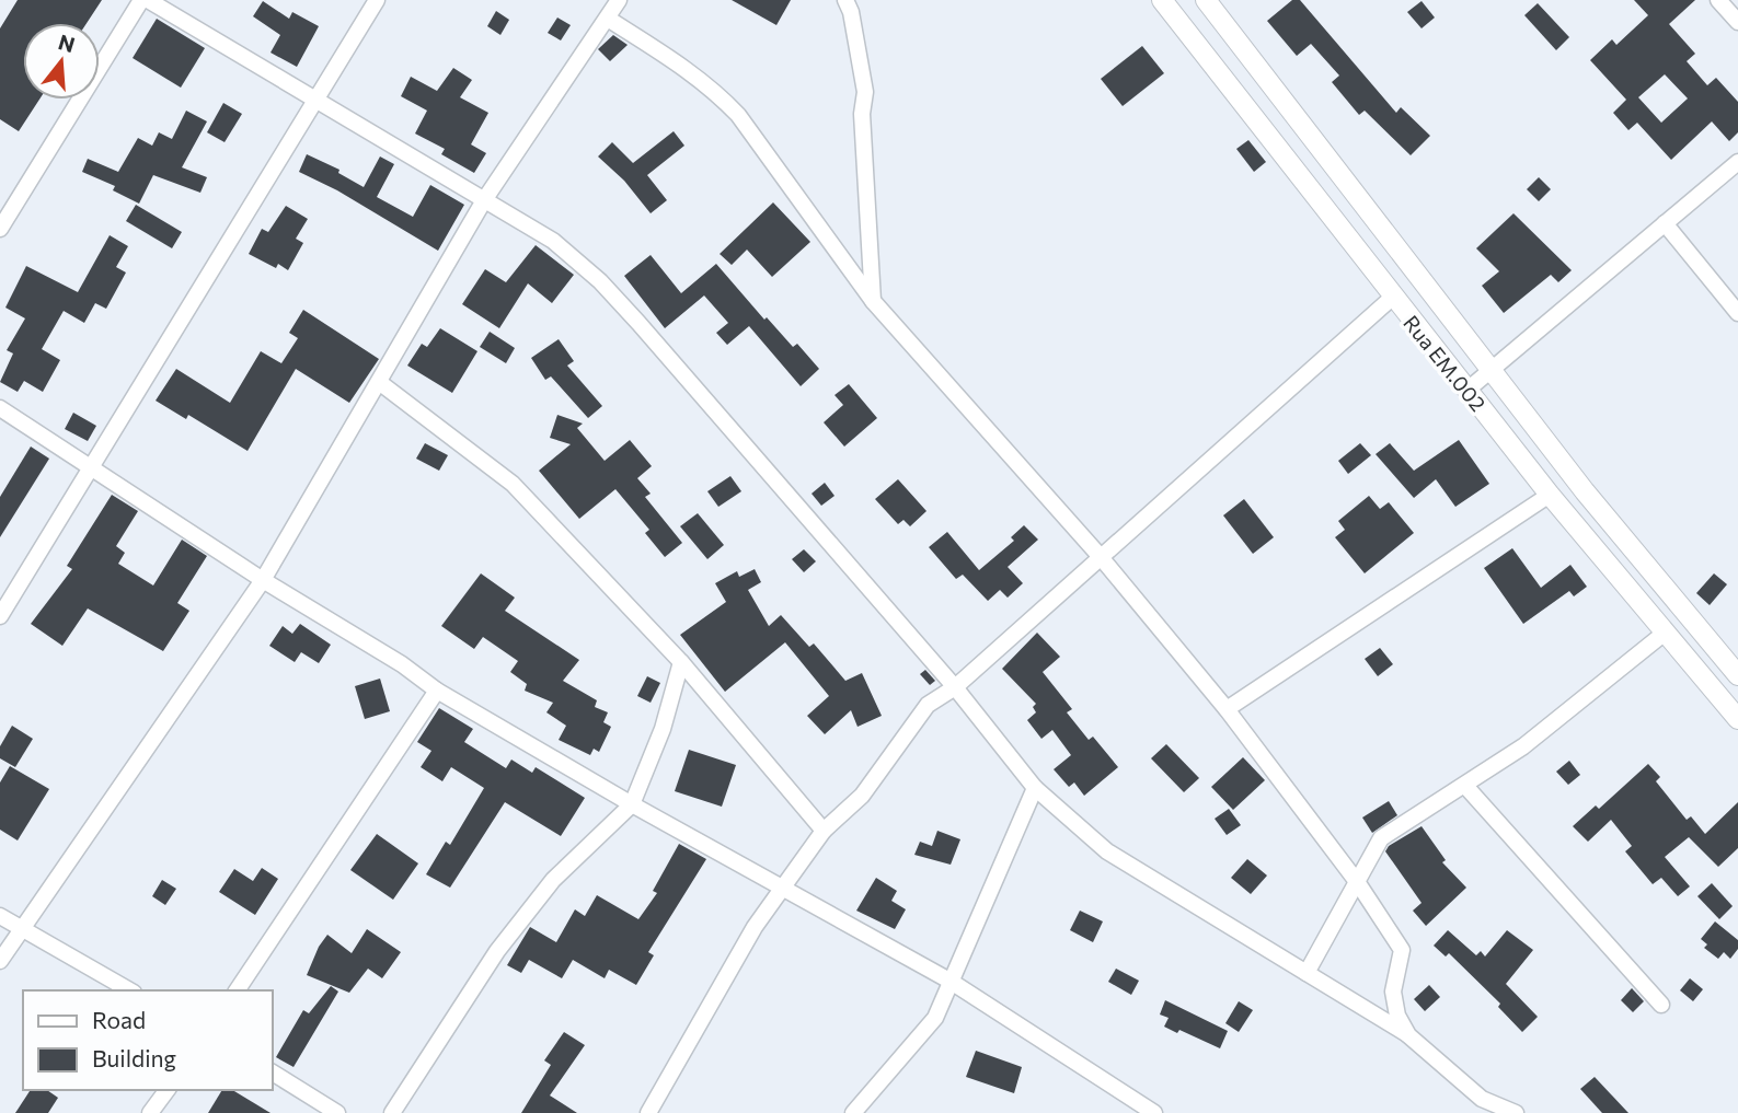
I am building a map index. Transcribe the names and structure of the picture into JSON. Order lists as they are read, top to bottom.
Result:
{
  "streets": {
    "street": ["Rua EM.002"]
  },
  "legend": ["Road", "Building"],
  "north": "top"
}
